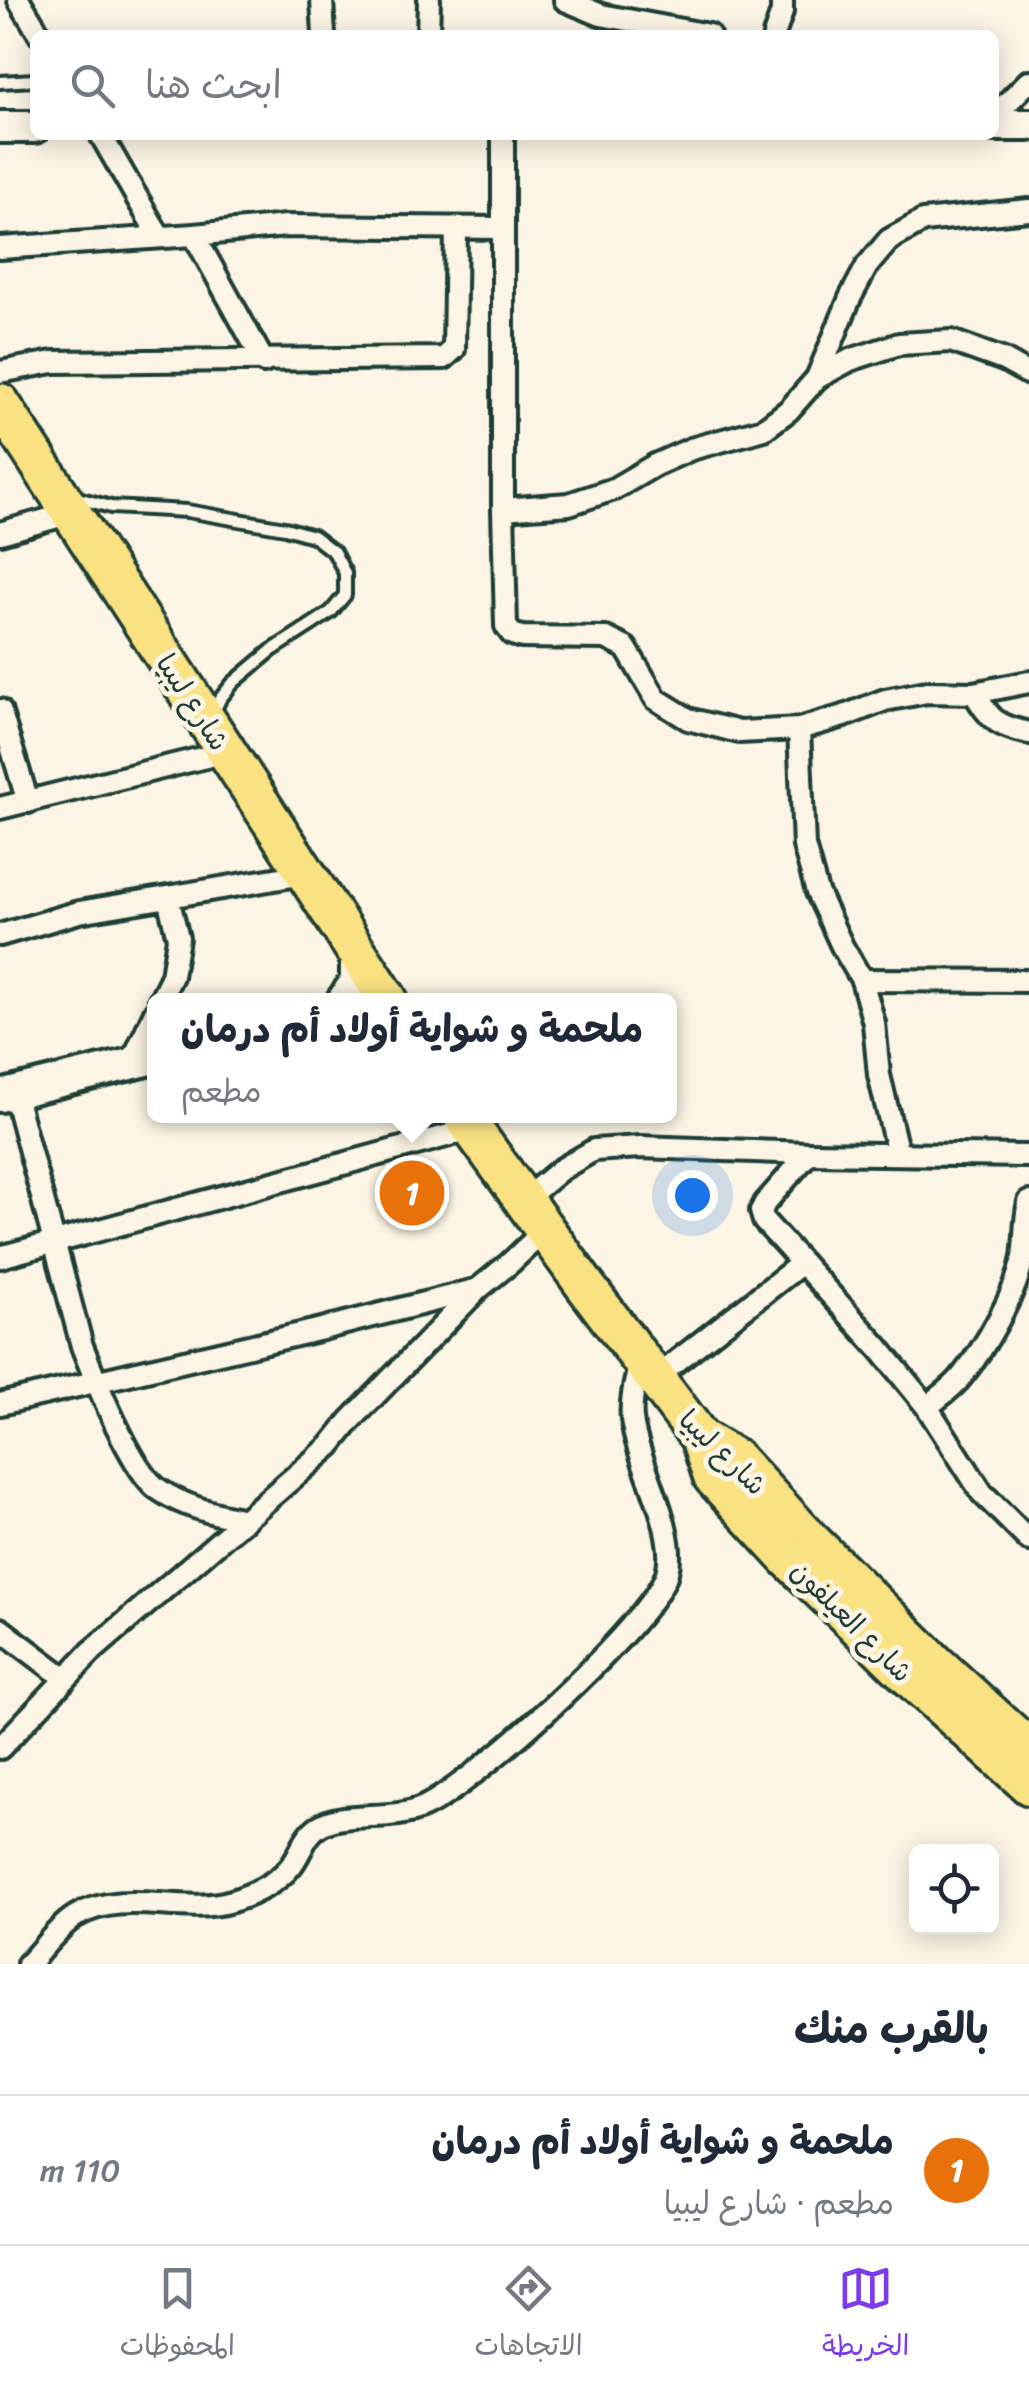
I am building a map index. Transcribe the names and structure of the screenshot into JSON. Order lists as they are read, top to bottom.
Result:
{
  "streets": {
    "highway": ["شارع ليبيا", "شارع العيلفون"]
  },
  "crossings": [
    ["شارع ليبيا", "شارع العيلفون"]
  ],
  "page": {
    "search": "ابحث هنا",
    "popup": ["ملحمة و شواية أولاد أم درمان", "مطعم"],
    "pins": "1",
    "heading": "بالقرب منك",
    "list": [
      {
        "mark": "1",
        "name": "ملحمة و شواية أولاد أم درمان",
        "note": "مطعم · شارع ليبيا",
        "value": "110 m"
      }
    ],
    "nav": ["الخريطة", "الاتجاهات", "المحفوظات"]
  }
}
